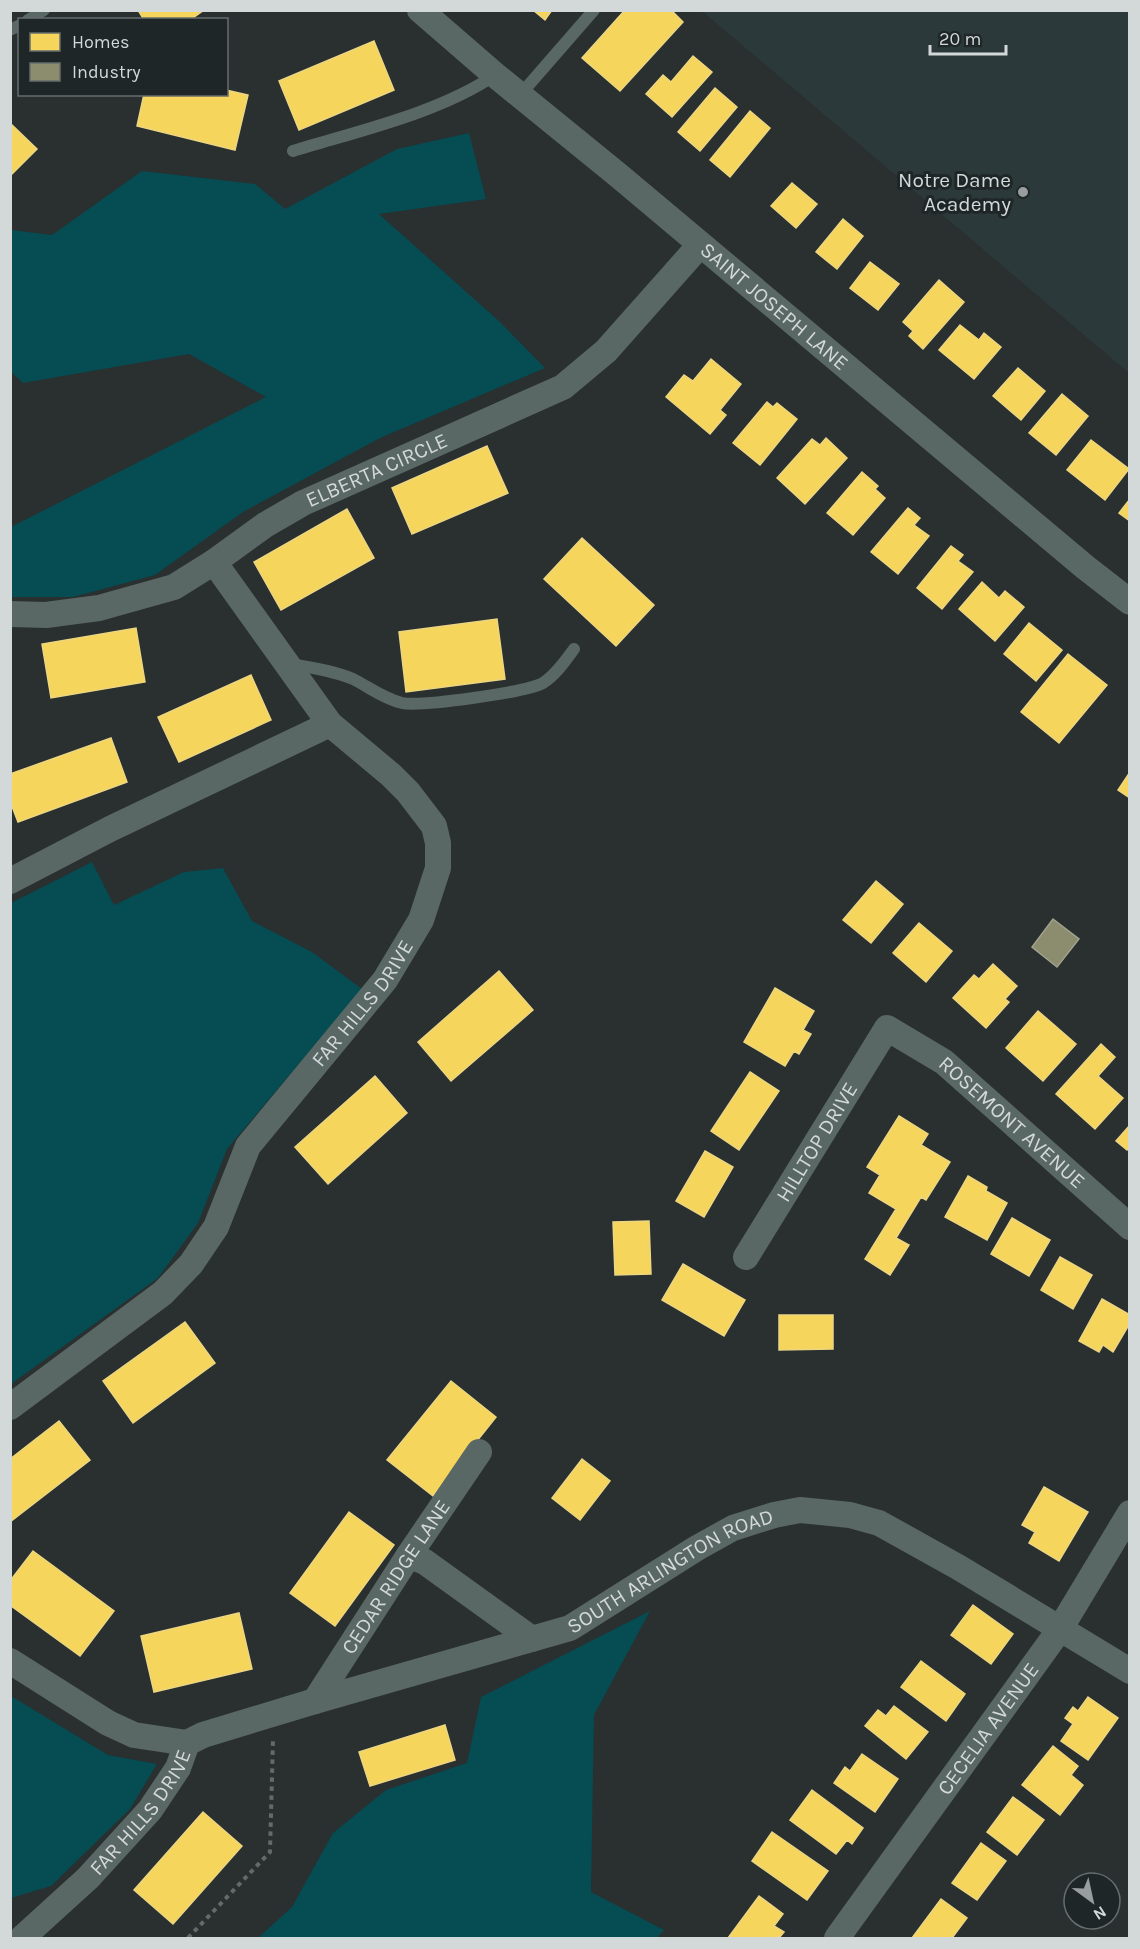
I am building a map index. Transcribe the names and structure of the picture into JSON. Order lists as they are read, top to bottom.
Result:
{
  "streets": {
    "street": [
      "SAINT JOSEPH LANE",
      "ELBERTA CIRCLE",
      "FAR HILLS DRIVE",
      "ROSEMONT AVENUE",
      "HILLTOP DRIVE",
      "SOUTH ARLINGTON ROAD",
      "CEDAR RIDGE LANE",
      "CECELIA AVENUE"
    ]
  },
  "crossings": [
    ["SAINT JOSEPH LANE", "ELBERTA CIRCLE"],
    ["ELBERTA CIRCLE", "FAR HILLS DRIVE"],
    ["FAR HILLS DRIVE", "SOUTH ARLINGTON ROAD"],
    ["ROSEMONT AVENUE", "HILLTOP DRIVE"],
    ["SOUTH ARLINGTON ROAD", "CEDAR RIDGE LANE"],
    ["SOUTH ARLINGTON ROAD", "CECELIA AVENUE"]
  ],
  "places": ["Notre Dame Academy"],
  "legend": ["Homes", "Industry"],
  "scale_bar": "20 m",
  "north": "bottom right"
}
